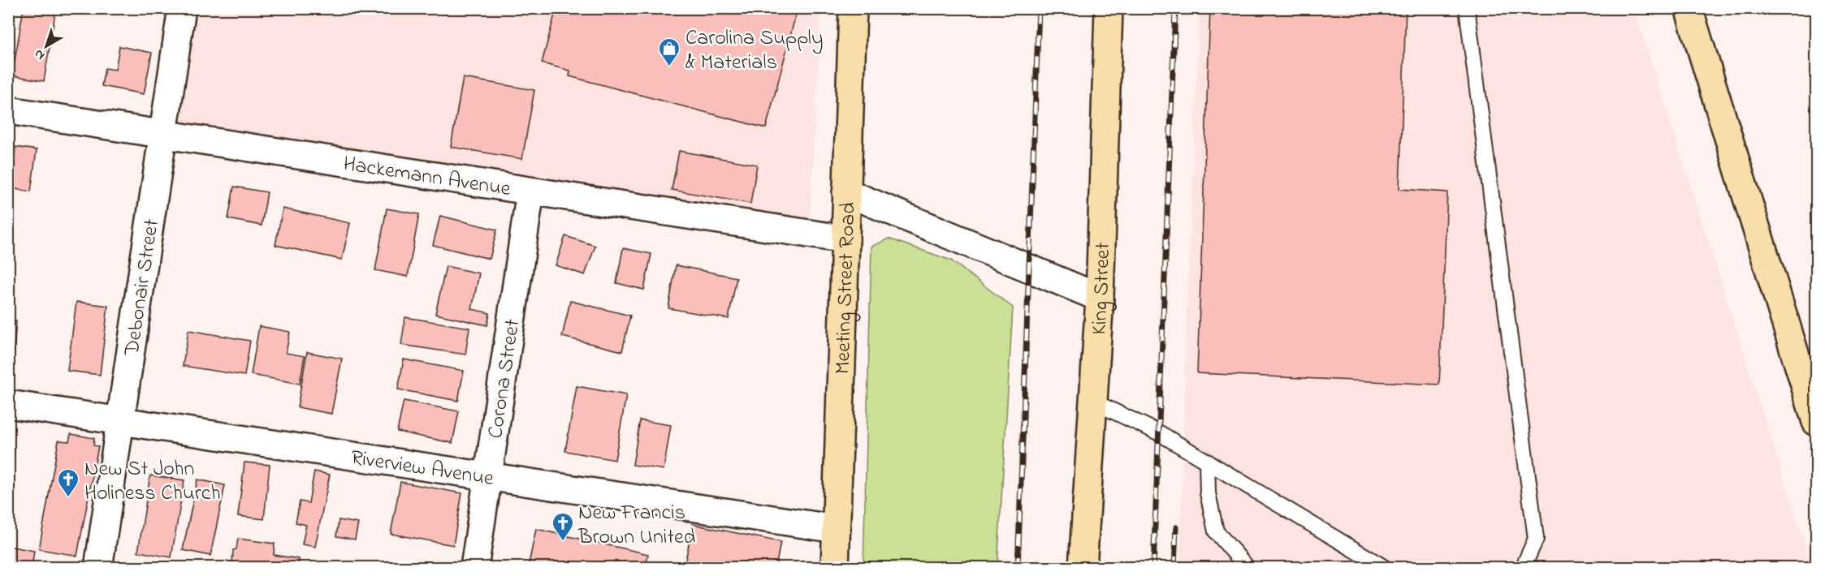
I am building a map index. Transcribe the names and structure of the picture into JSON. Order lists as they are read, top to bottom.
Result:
{
  "streets": {
    "main road": ["Meeting Street Road", "King Street"],
    "street": [
      "Hackemann Avenue",
      "Debonair Street",
      "Corona Street",
      "Riverview Avenue"
    ]
  },
  "crossings": [
    ["Hackemann Avenue", "Debonair Street"],
    ["Hackemann Avenue", "Meeting Street Road"],
    ["Hackemann Avenue", "Corona Street"],
    ["Debonair Street", "Riverview Avenue"],
    ["Meeting Street Road", "Riverview Avenue"],
    ["Corona Street", "Riverview Avenue"]
  ],
  "places": {
    "shop": ["Carolina Supply & Materials"],
    "church": ["New St John Holiness Church", "New Francis Brown United"]
  },
  "north": "bottom left"
}
